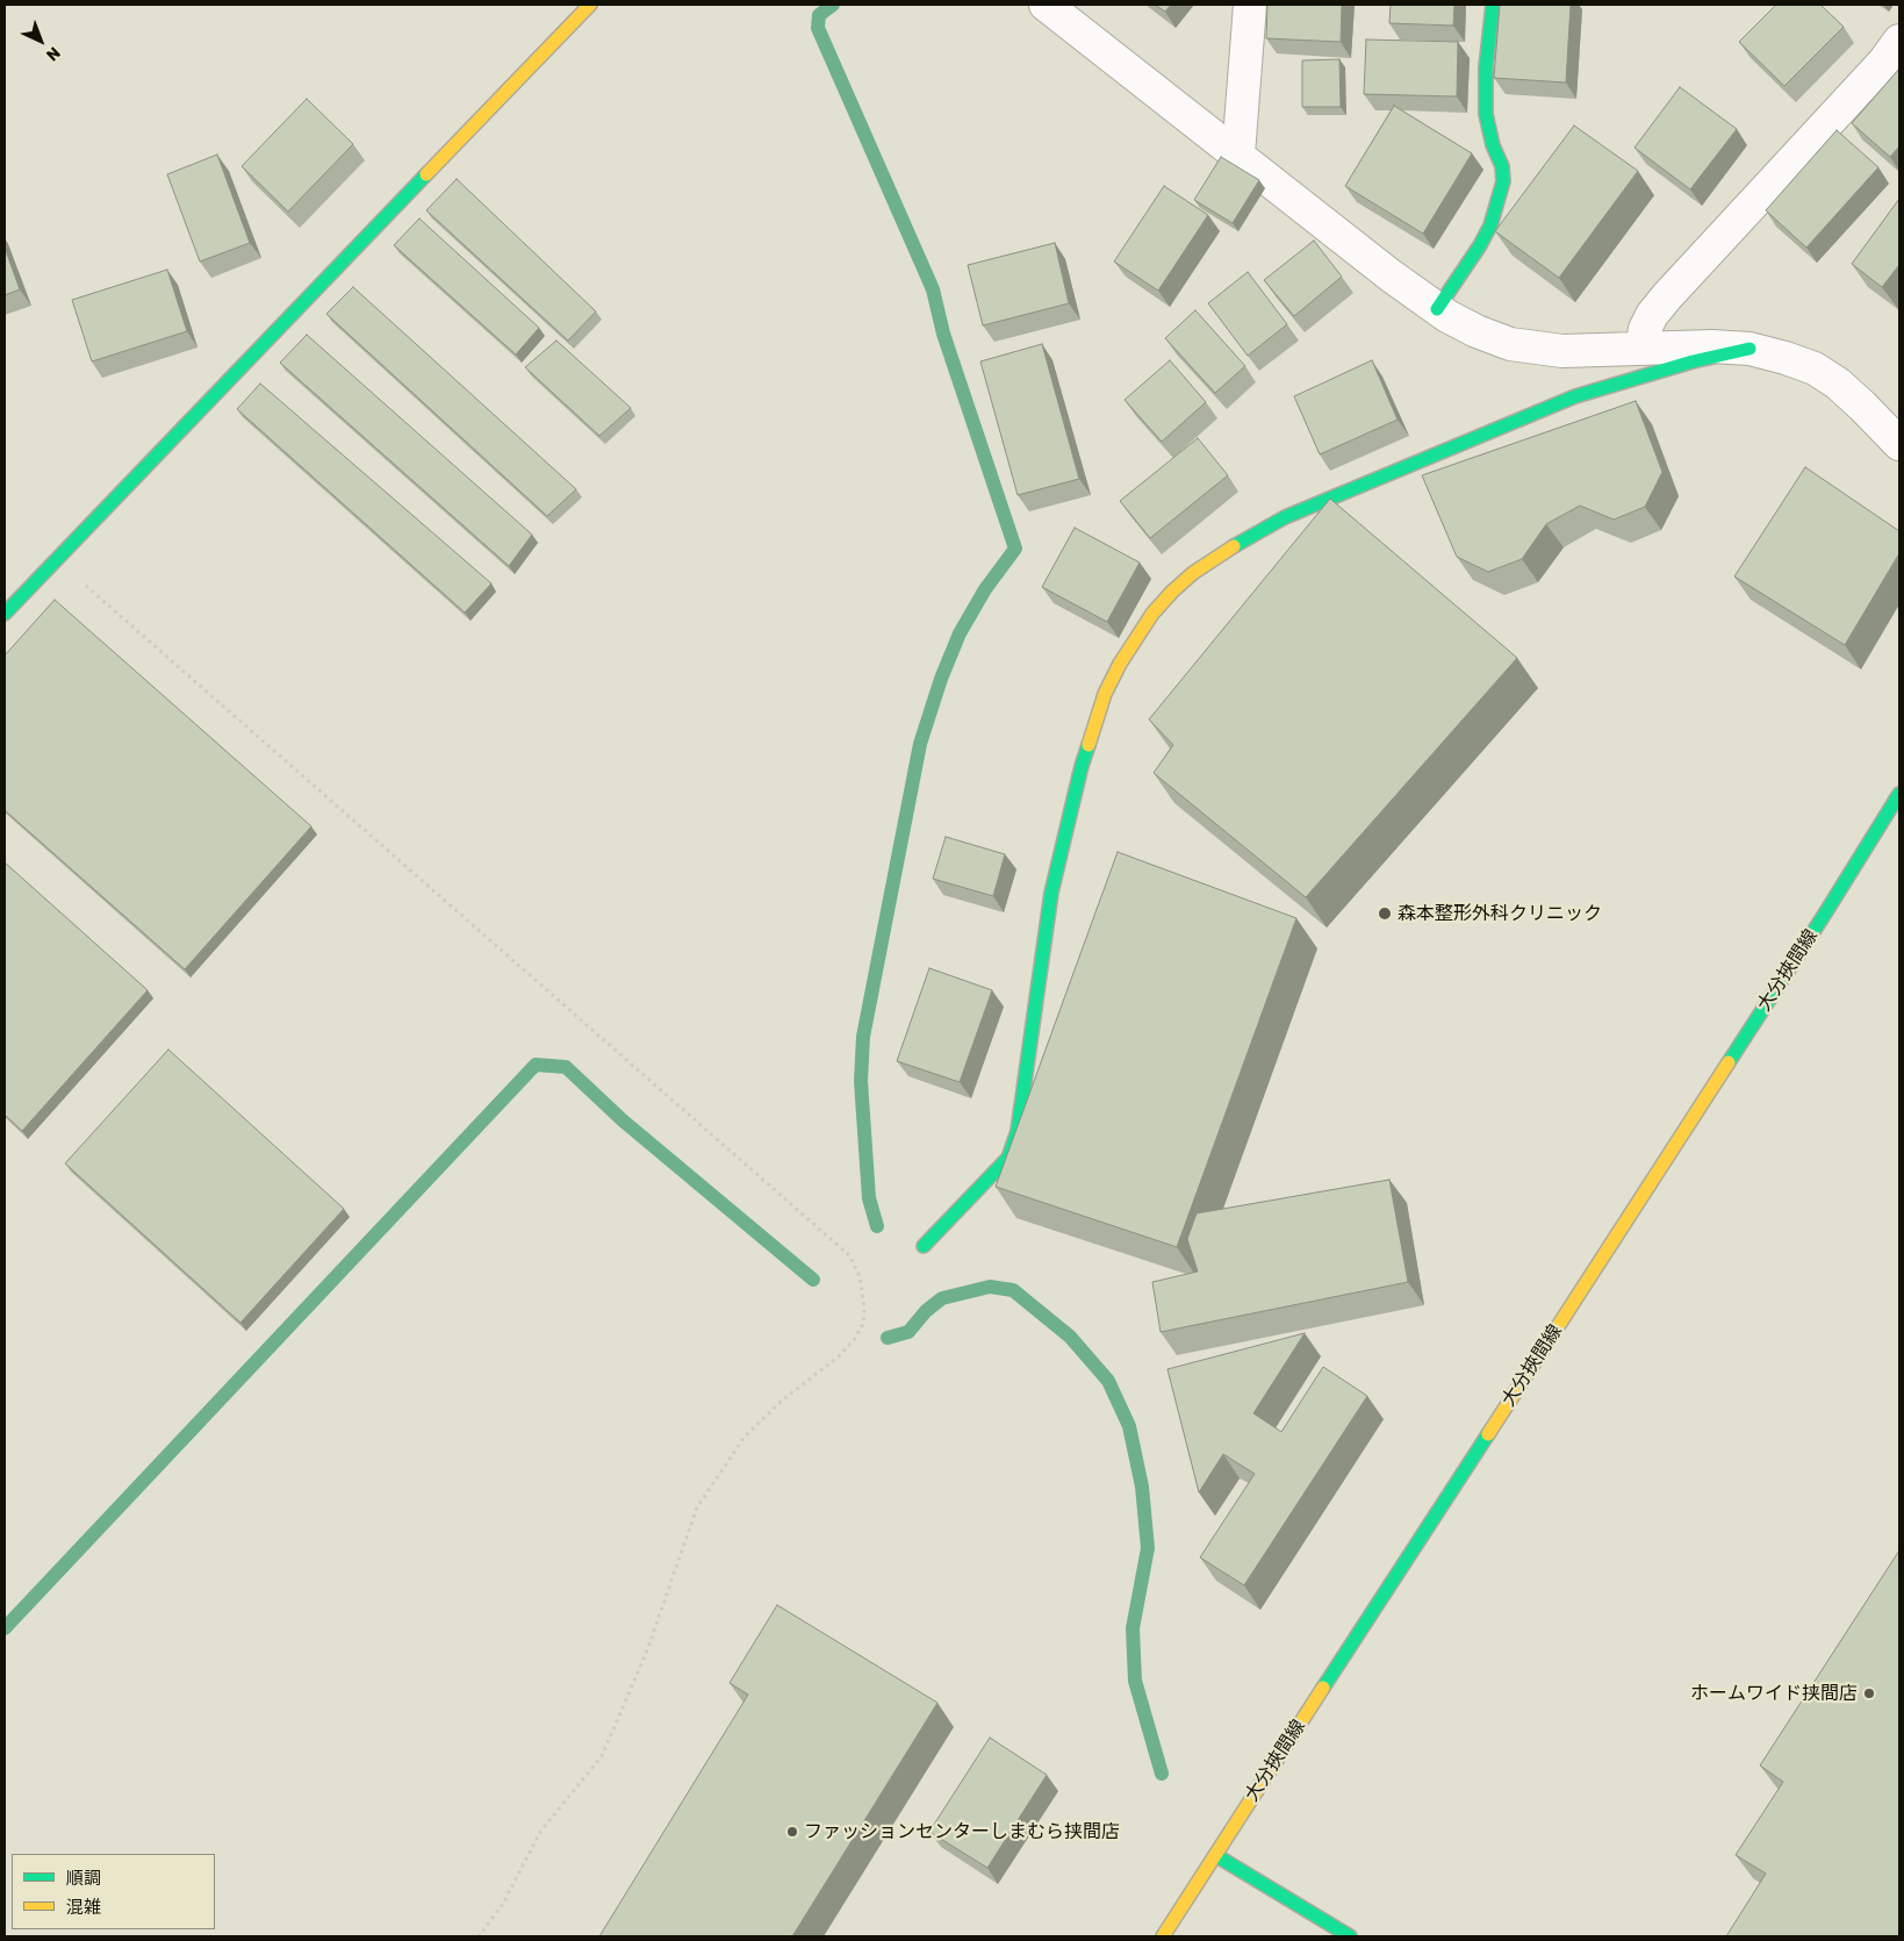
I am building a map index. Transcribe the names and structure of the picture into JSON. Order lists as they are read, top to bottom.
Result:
{
  "streets": {
    "street": ["大分挾間線"]
  },
  "places": ["森本整形外科クリニック", "ホームワイド挟間店", "ファッションセンターしまむら挟間店"],
  "legend": ["順調", "混雑"],
  "north": "bottom right"
}
